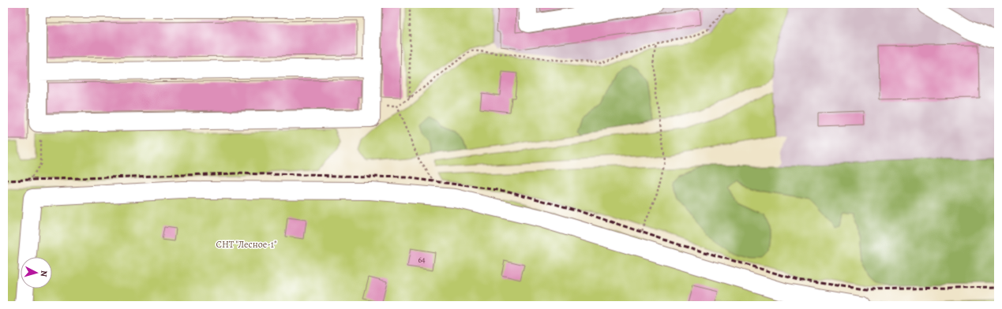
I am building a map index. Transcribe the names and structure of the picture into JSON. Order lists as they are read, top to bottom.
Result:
{
  "parks": ["СНТ \"Лесное-1\""],
  "house_numbers": ["64"],
  "north": "right"
}
